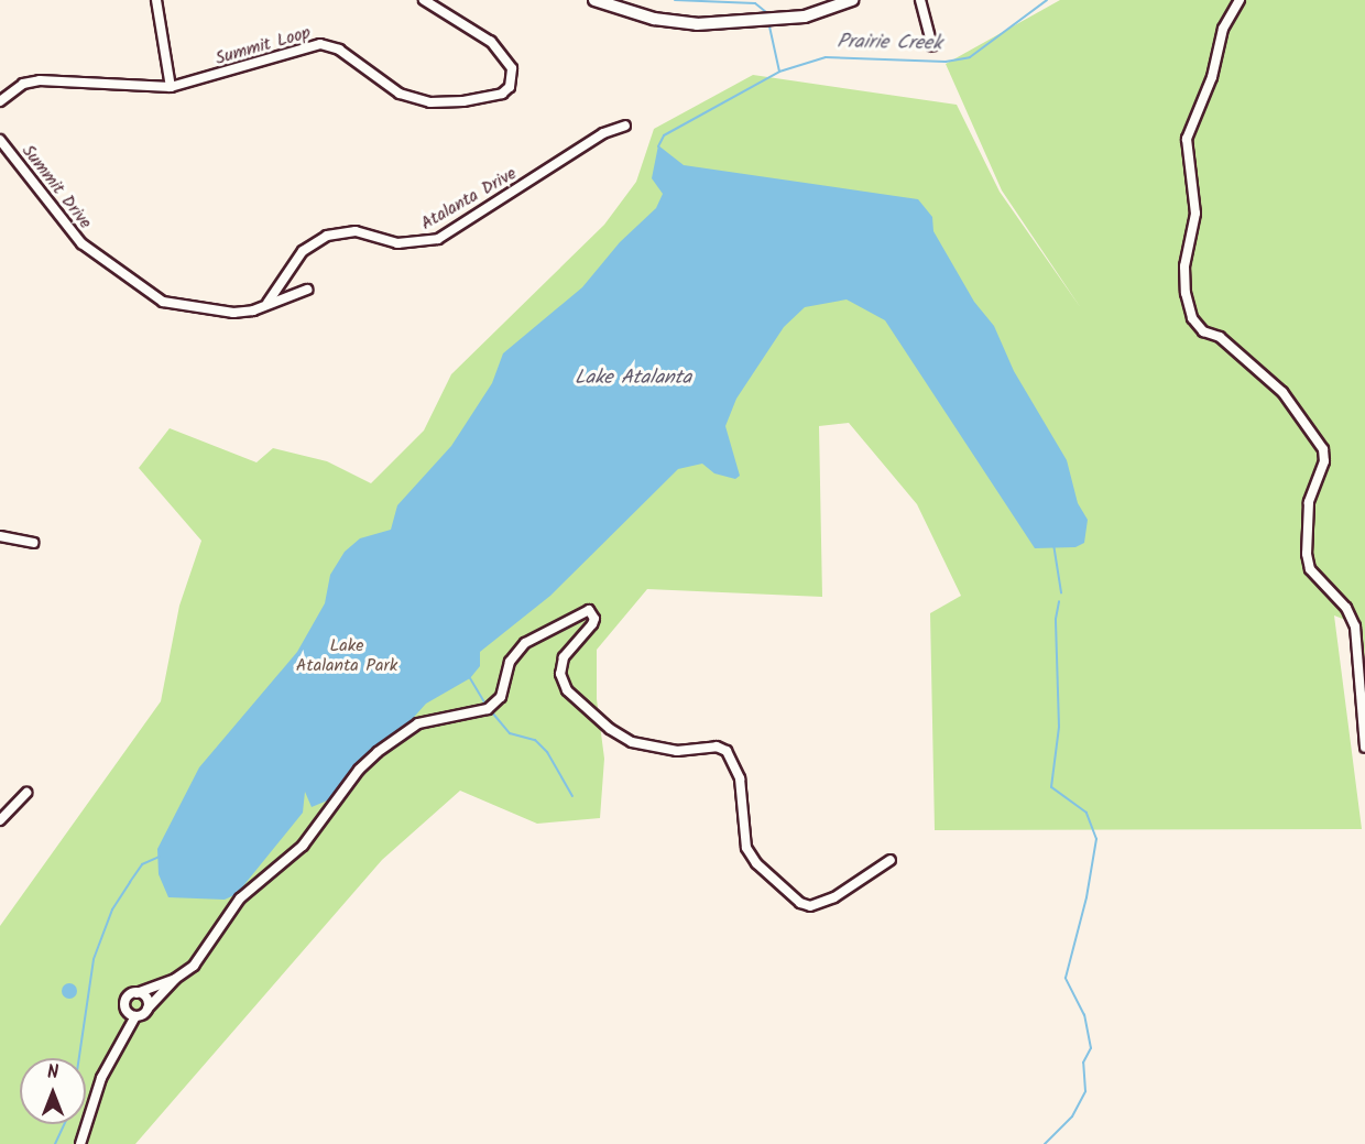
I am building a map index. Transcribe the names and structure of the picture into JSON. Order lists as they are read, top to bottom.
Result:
{
  "streets": {
    "street": ["Summit Loop", "Summit Drive", "Atalanta Drive"]
  },
  "crossings": [
    ["Summit Drive", "Atalanta Drive"]
  ],
  "water": ["Prairie Creek", "Lake Atalanta"],
  "parks": ["Lake Atalanta Park"],
  "north": "top"
}
